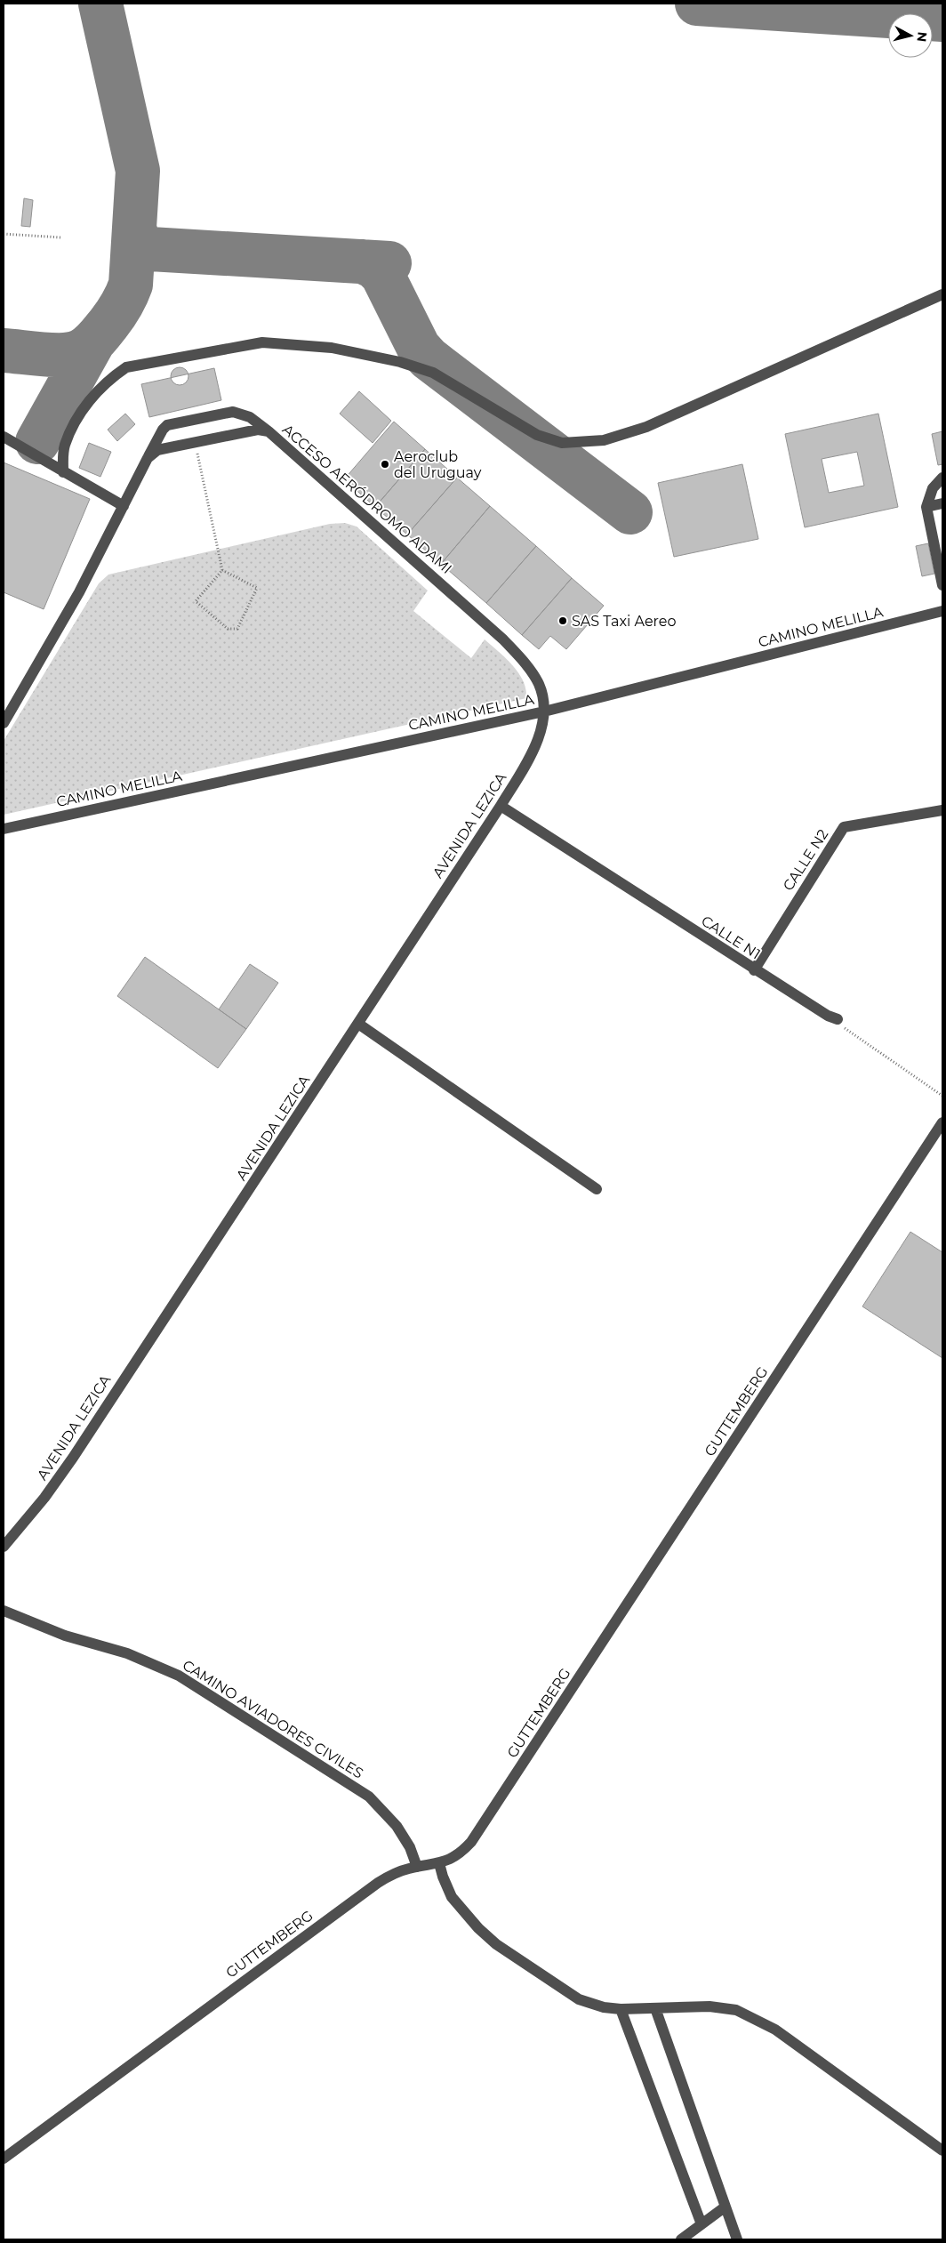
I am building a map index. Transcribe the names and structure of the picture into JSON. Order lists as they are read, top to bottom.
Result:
{
  "streets": {
    "street": [
      "ACCESO AERÓDROMO ADAMI",
      "CAMINO MELILLA",
      "AVENIDA LEZICA",
      "CALLE N2",
      "CALLE N1",
      "GUTTEMBERG",
      "CAMINO AVIADORES CIVILES"
    ]
  },
  "crossings": [
    ["ACCESO AERÓDROMO ADAMI", "CAMINO MELILLA"],
    ["ACCESO AERÓDROMO ADAMI", "AVENIDA LEZICA"],
    ["CAMINO MELILLA", "AVENIDA LEZICA"],
    ["AVENIDA LEZICA", "CALLE N1"],
    ["CALLE N2", "CALLE N1"],
    ["GUTTEMBERG", "CAMINO AVIADORES CIVILES"]
  ],
  "places": ["Aeroclub del Uruguay", "SAS Taxi Aereo"],
  "north": "right"
}
